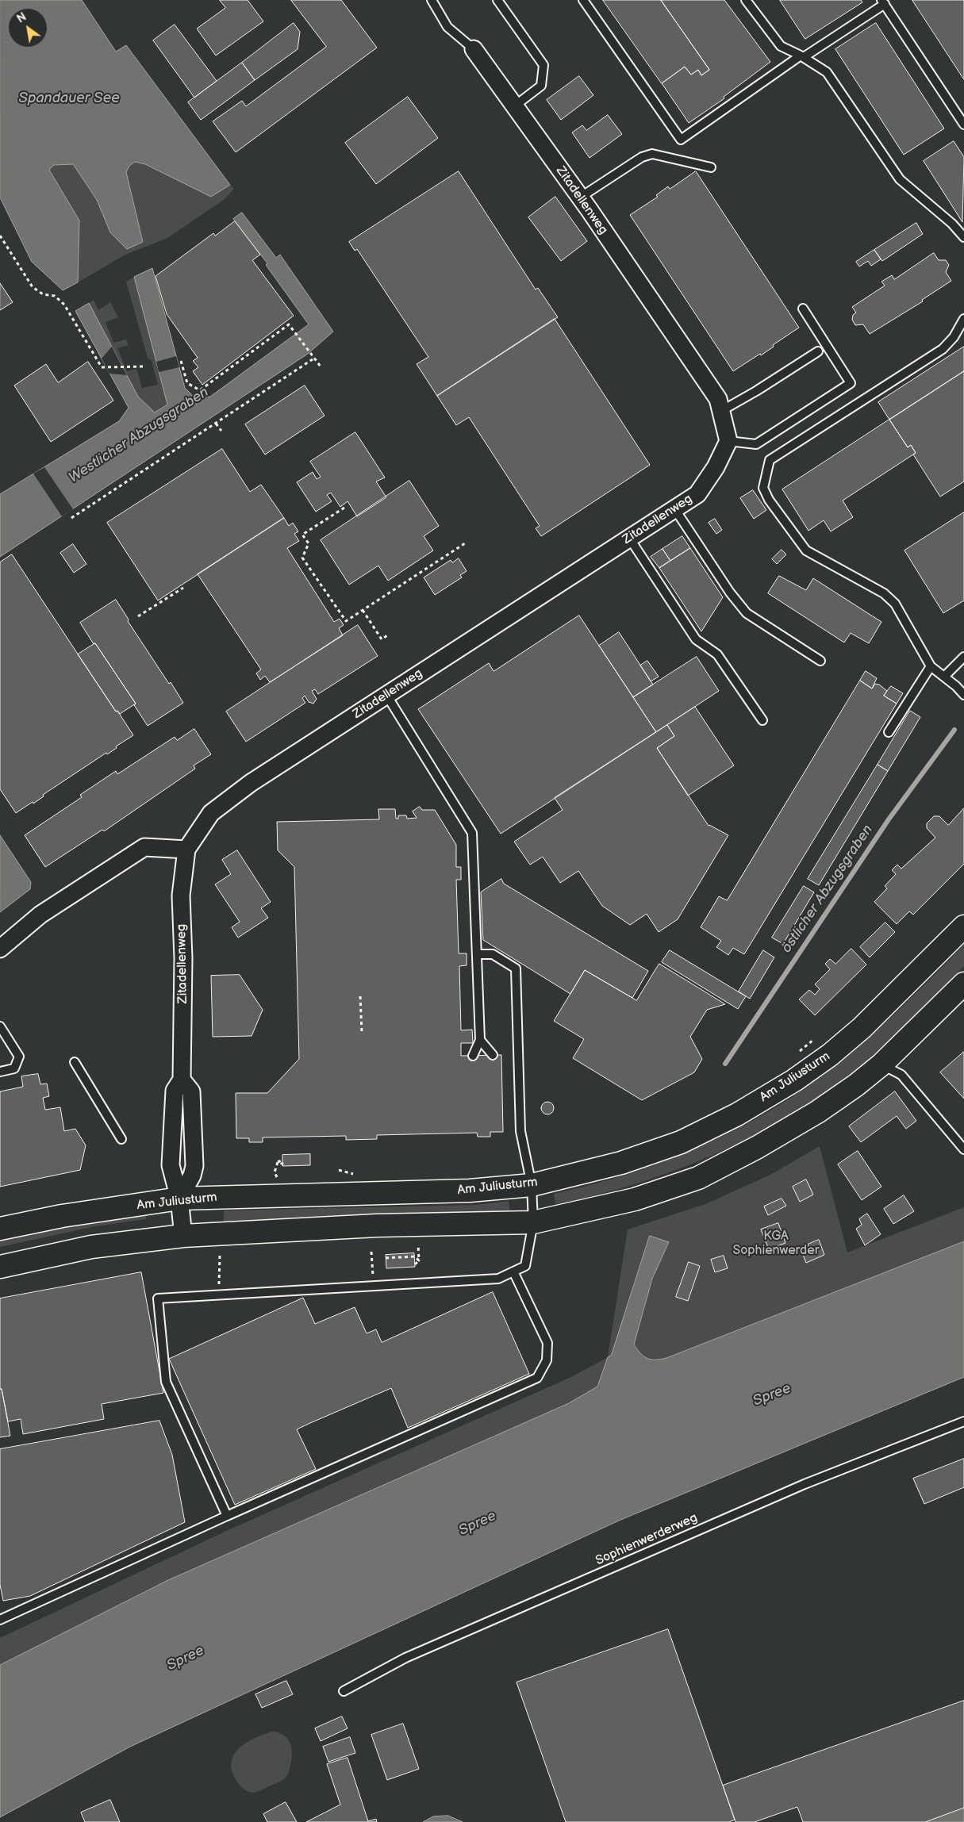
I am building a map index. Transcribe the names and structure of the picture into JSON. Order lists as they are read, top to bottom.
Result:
{
  "streets": {
    "main road": ["Am Juliusturm"],
    "street": ["Zitadellenweg"],
    "lane": ["Sophienwerderweg"]
  },
  "crossings": [
    ["Zitadellenweg", "Am Juliusturm"]
  ],
  "water": [
    "Spandauer See",
    "Westlicher Abzugsgraben",
    "östlicher Abzugsgraben",
    "Spree"
  ],
  "parks": ["KGA Sophienwerder"],
  "north": "top left"
}
